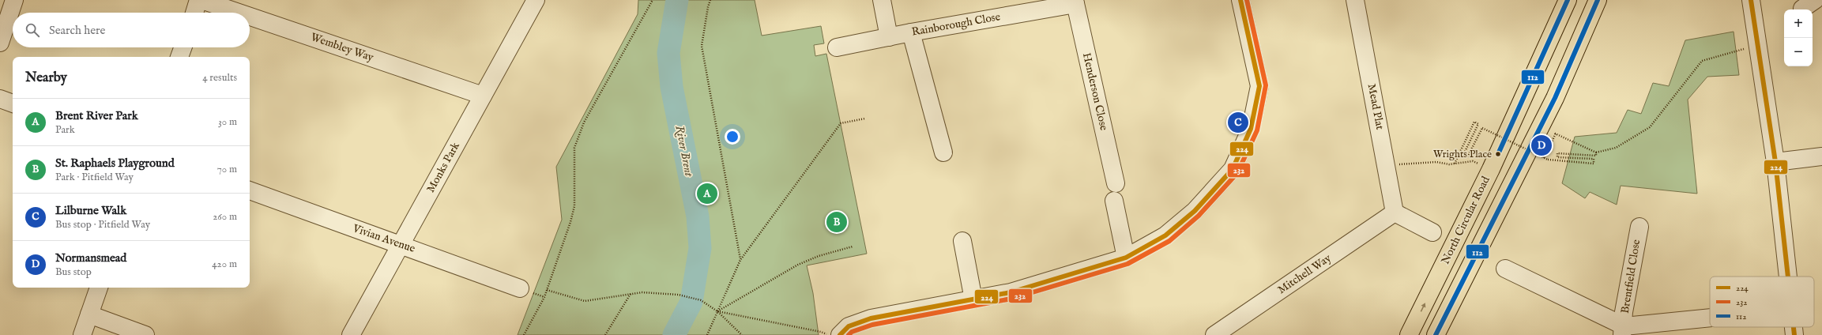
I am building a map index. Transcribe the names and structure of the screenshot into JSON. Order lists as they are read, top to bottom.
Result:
{
  "streets": {
    "highway": ["North Circular Road"],
    "street": [
      "Rainborough Close",
      "Wembley Way",
      "Henderson Close",
      "Mead Plat",
      "Monks Park",
      "Vivian Avenue",
      "Mitchell Way",
      "Brentfield Close"
    ]
  },
  "crossings": [
    ["Rainborough Close", "Henderson Close"],
    ["Wembley Way", "Monks Park"],
    ["Mead Plat", "Mitchell Way"],
    ["Monks Park", "Vivian Avenue"]
  ],
  "water": ["River Brent"],
  "places": ["Wrights Place"],
  "lines": ["transit line 224", "transit line 232", "transit line 112"],
  "legend": ["224", "232", "112"],
  "page": {
    "map_buttons": ["+", "−"],
    "search": "Search here",
    "heading": ["Nearby", "4 results"],
    "list": [
      {
        "mark": "A",
        "name": "Brent River Park",
        "note": "Park",
        "value": "30 m"
      },
      {
        "mark": "B",
        "name": "St. Raphaels Playground",
        "note": "Park · Pitfield Way",
        "value": "70 m"
      },
      {
        "mark": "C",
        "name": "Lilburne Walk",
        "note": "Bus stop · Pitfield Way",
        "value": "260 m"
      },
      {
        "mark": "D",
        "name": "Normansmead",
        "note": "Bus stop",
        "value": "420 m"
      }
    ],
    "pins": [
      "C",
      "D",
      "A",
      "B"
    ]
  }
}
